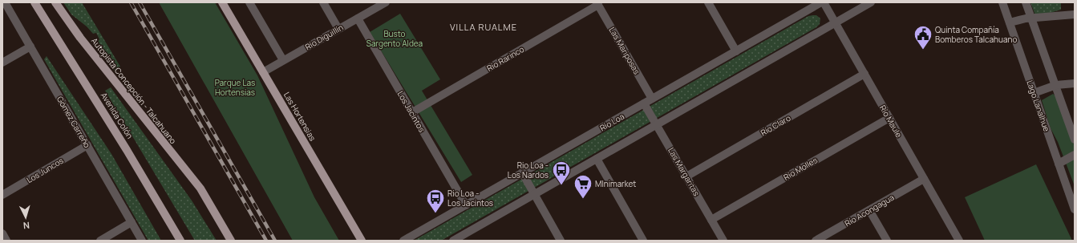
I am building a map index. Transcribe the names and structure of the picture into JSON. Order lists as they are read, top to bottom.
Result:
{
  "streets": {
    "main road": ["Autopista Concepción - Talcahuano", "Avenida Colón", "Las Hortensias"],
    "street": [
      "Río Diguillín",
      "Las Mariposas",
      "Río Rarinco",
      "Lago Lanalhue",
      "Los Jacintos",
      "Río Maule",
      "Gómez Carreño",
      "Río Loa",
      "Río Claro",
      "Río Molles",
      "Los Juncos",
      "Las Margaritas",
      "Río Acongagua"
    ]
  },
  "crossings": [
    ["Río Diguillín", "Los Jacintos"],
    ["Río Diguillín", "Las Hortensias"],
    ["Las Mariposas", "Río Rarinco"],
    ["Las Mariposas", "Río Loa"],
    ["Río Rarinco", "Los Jacintos"],
    ["Los Jacintos", "Río Loa"],
    ["Río Maule", "Río Loa"],
    ["Río Maule", "Río Claro"],
    ["Río Maule", "Río Molles"],
    ["Río Maule", "Río Acongagua"],
    ["Gómez Carreño", "Los Juncos"],
    ["Río Loa", "Las Margaritas"],
    ["Río Claro", "Las Margaritas"],
    ["Río Molles", "Las Margaritas"]
  ],
  "districts": ["VILLA RUALME"],
  "parks": ["Busto Sargento Aldea", "Parque Las Hortensias"],
  "places": {
    "public building": ["Quinta Compañía Bomberos Talcahuano"],
    "bus stop": ["Rio Loa - Los Nardos", "Rio Loa - Los Jacintos"],
    "supermarket": ["MInimarket"]
  },
  "north": "bottom"
}
